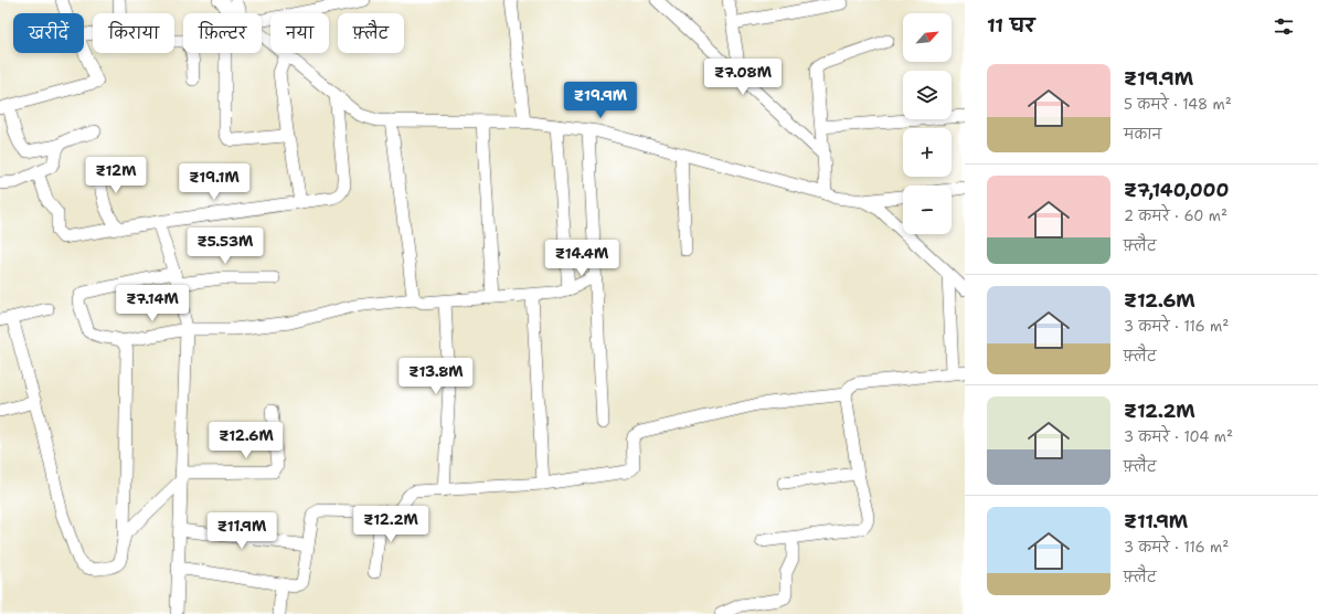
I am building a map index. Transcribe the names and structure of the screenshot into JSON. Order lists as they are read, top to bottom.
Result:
{
  "north": "top right",
  "page": {
    "heading": "11 घर",
    "map_buttons": ["+", "−"],
    "chip": [
      "खरीदें",
      "किराया",
      "फ़िल्टर",
      "नया",
      "फ़्लैट"
    ],
    "list": [
      {
        "name": "₹19.9M",
        "note": "5 कमरे · 148 m² · मकान"
      },
      {
        "name": "₹7,140,000",
        "note": "2 कमरे · 60 m² · फ़्लैट"
      },
      {
        "name": "₹12.6M",
        "note": "3 कमरे · 116 m² · फ़्लैट"
      },
      {
        "name": "₹12.2M",
        "note": "3 कमरे · 104 m² · फ़्लैट"
      },
      {
        "name": "₹11.9M",
        "note": "3 कमरे · 116 m² · फ़्लैट"
      }
    ],
    "price": [
      "₹7.08M",
      "₹19.9M",
      "₹12M",
      "₹19.1M",
      "₹5.53M",
      "₹14.4M",
      "₹7.14M",
      "₹13.8M",
      "₹12.6M",
      "₹12.2M",
      "₹11.9M"
    ]
  }
}
